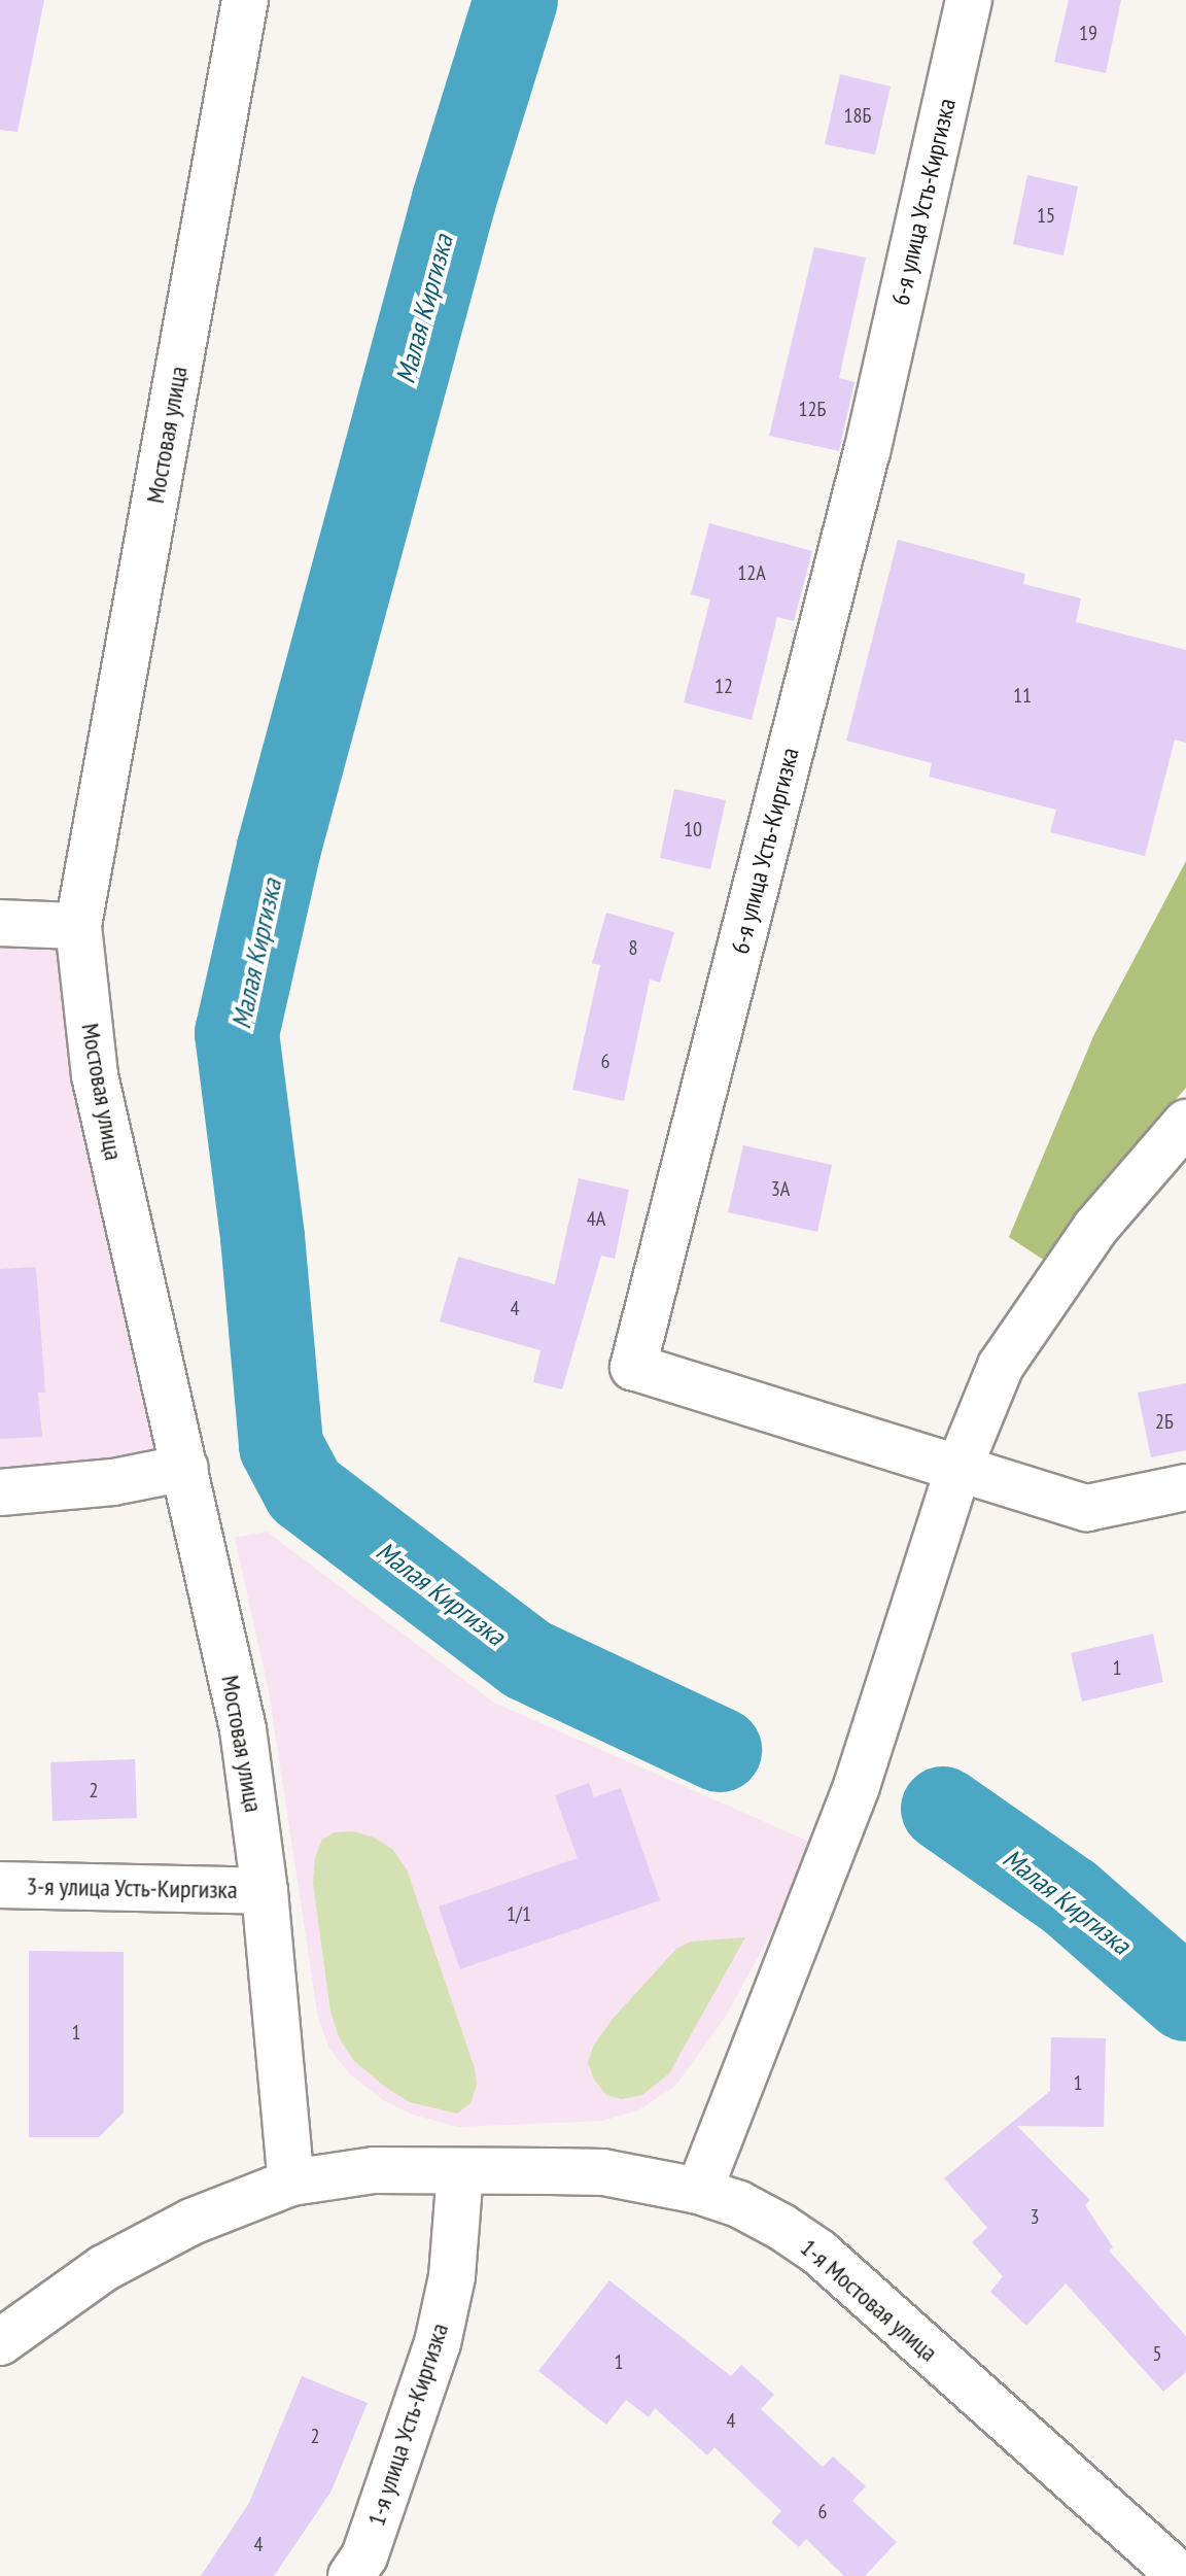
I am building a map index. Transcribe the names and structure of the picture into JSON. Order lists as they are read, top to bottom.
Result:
{
  "streets": {
    "street": [
      "6-я улица Усть-Киргизка",
      "Мостовая улица",
      "3-я улица Усть-Киргизка",
      "1-я Мостовая улица",
      "1-я улица Усть-Киргизка"
    ]
  },
  "crossings": [
    ["Мостовая улица", "3-я улица Усть-Киргизка"],
    ["Мостовая улица", "1-я Мостовая улица"],
    ["1-я Мостовая улица", "1-я улица Усть-Киргизка"]
  ],
  "water": ["Малая Киргизка"],
  "house_numbers": [
    "19",
    "18Б",
    "15",
    "12Б",
    "12А",
    "12",
    "11",
    "10",
    "8",
    "6",
    "3А",
    "4А",
    "4",
    "2Б",
    "1",
    "2",
    "1/1",
    "1",
    "1",
    "3",
    "5",
    "1",
    "4",
    "2",
    "6",
    "4"
  ]
}
